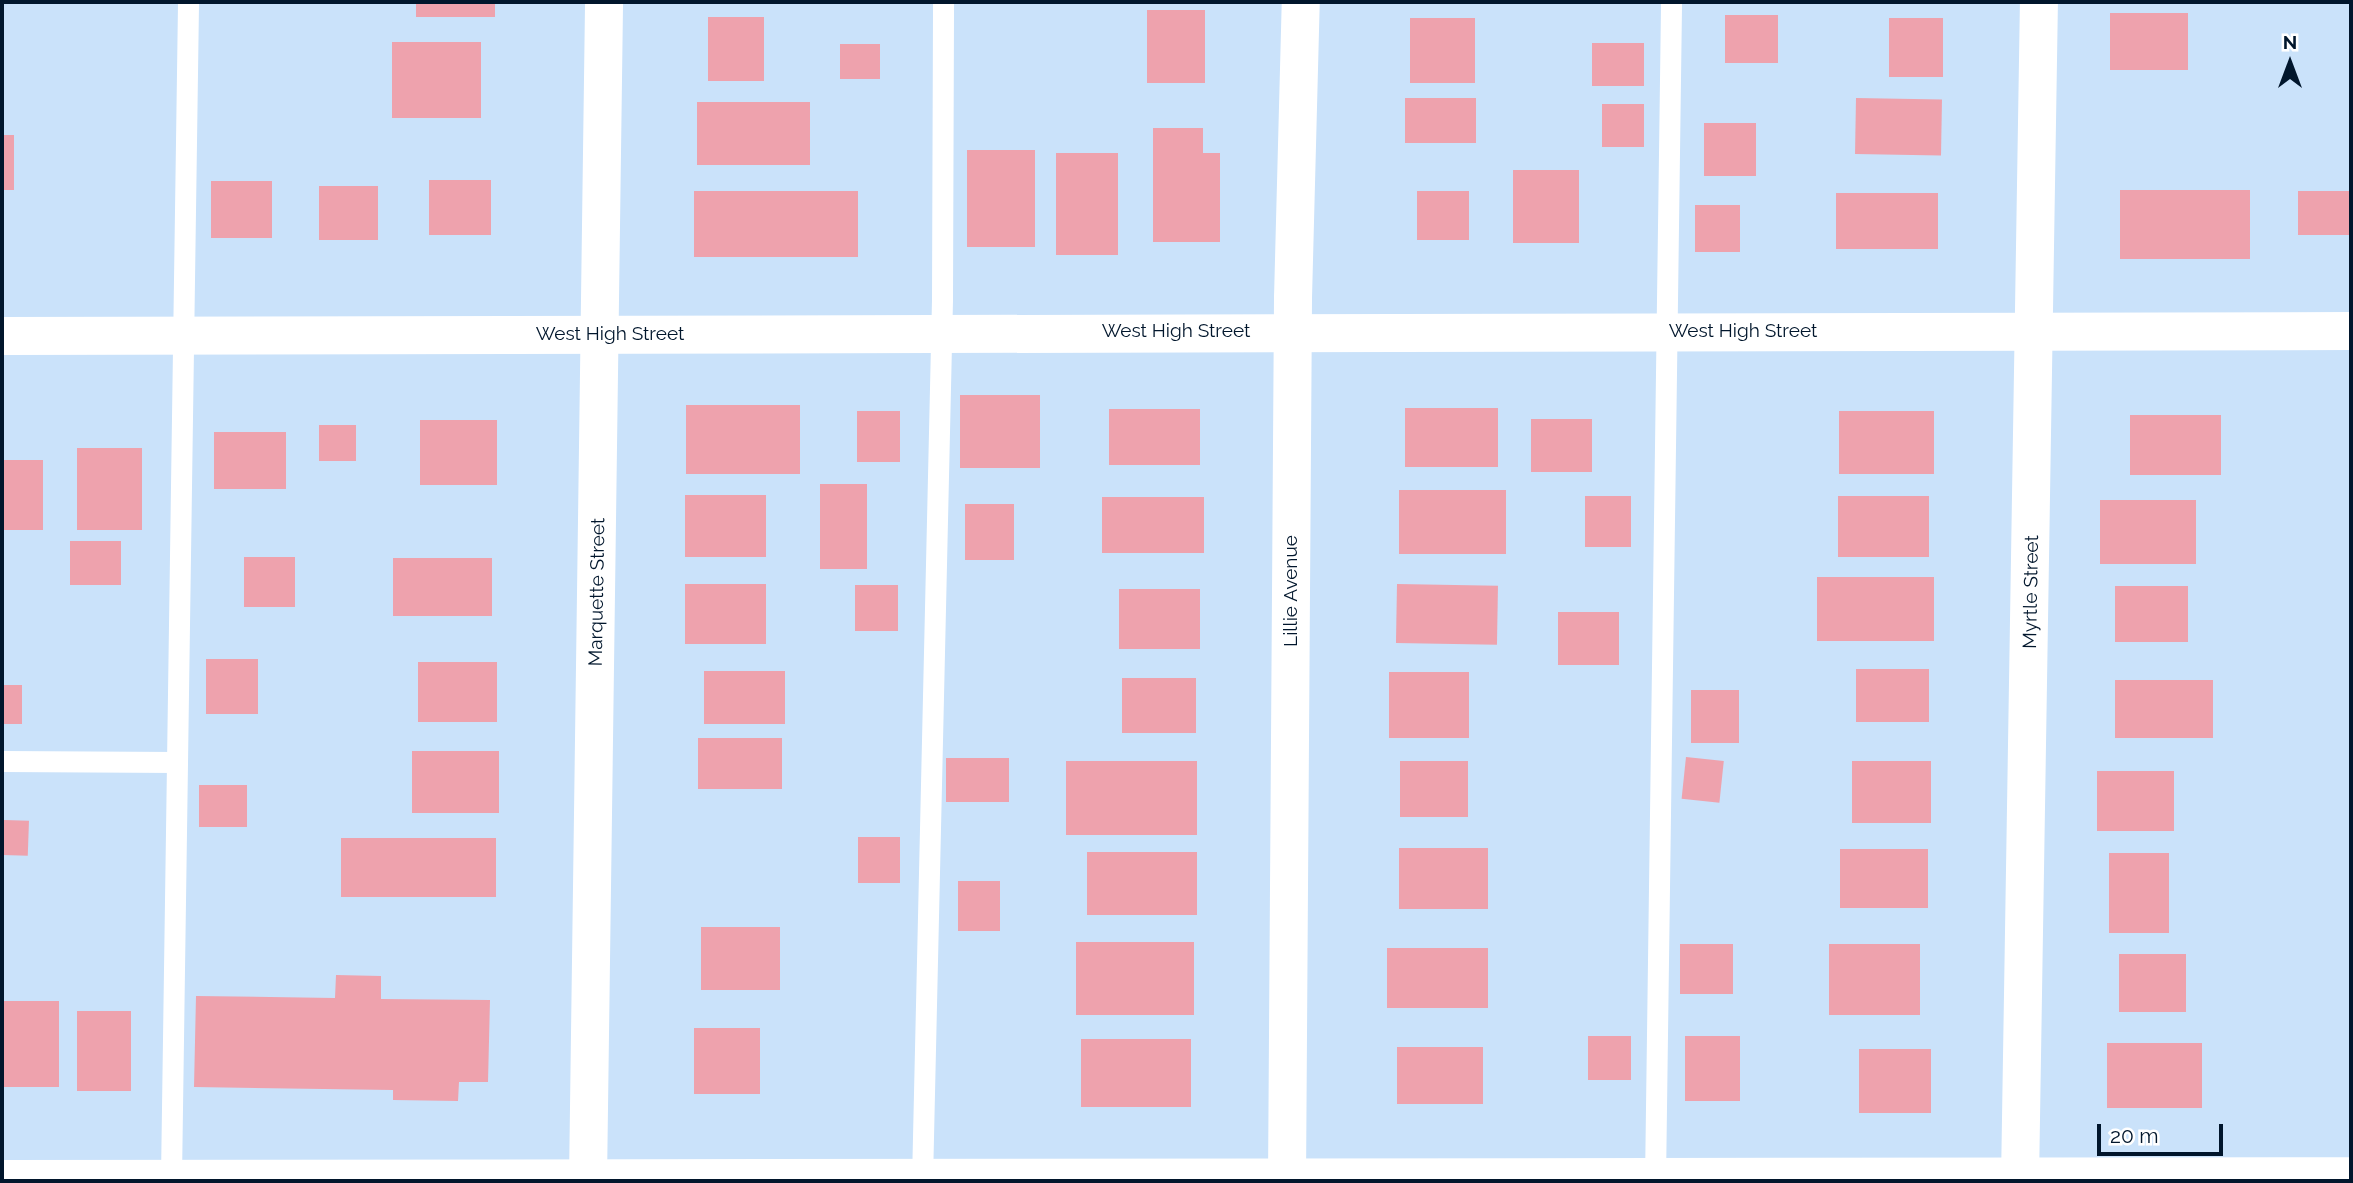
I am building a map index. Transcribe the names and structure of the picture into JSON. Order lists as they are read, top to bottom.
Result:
{
  "streets": {
    "street": [
      "West High Street",
      "Lillie Avenue",
      "Marquette Street",
      "Myrtle Street"
    ]
  },
  "crossings": [
    ["West High Street", "Lillie Avenue"],
    ["West High Street", "Marquette Street"],
    ["West High Street", "Myrtle Street"]
  ],
  "scale_bar": "20 m",
  "north": "top"
}
